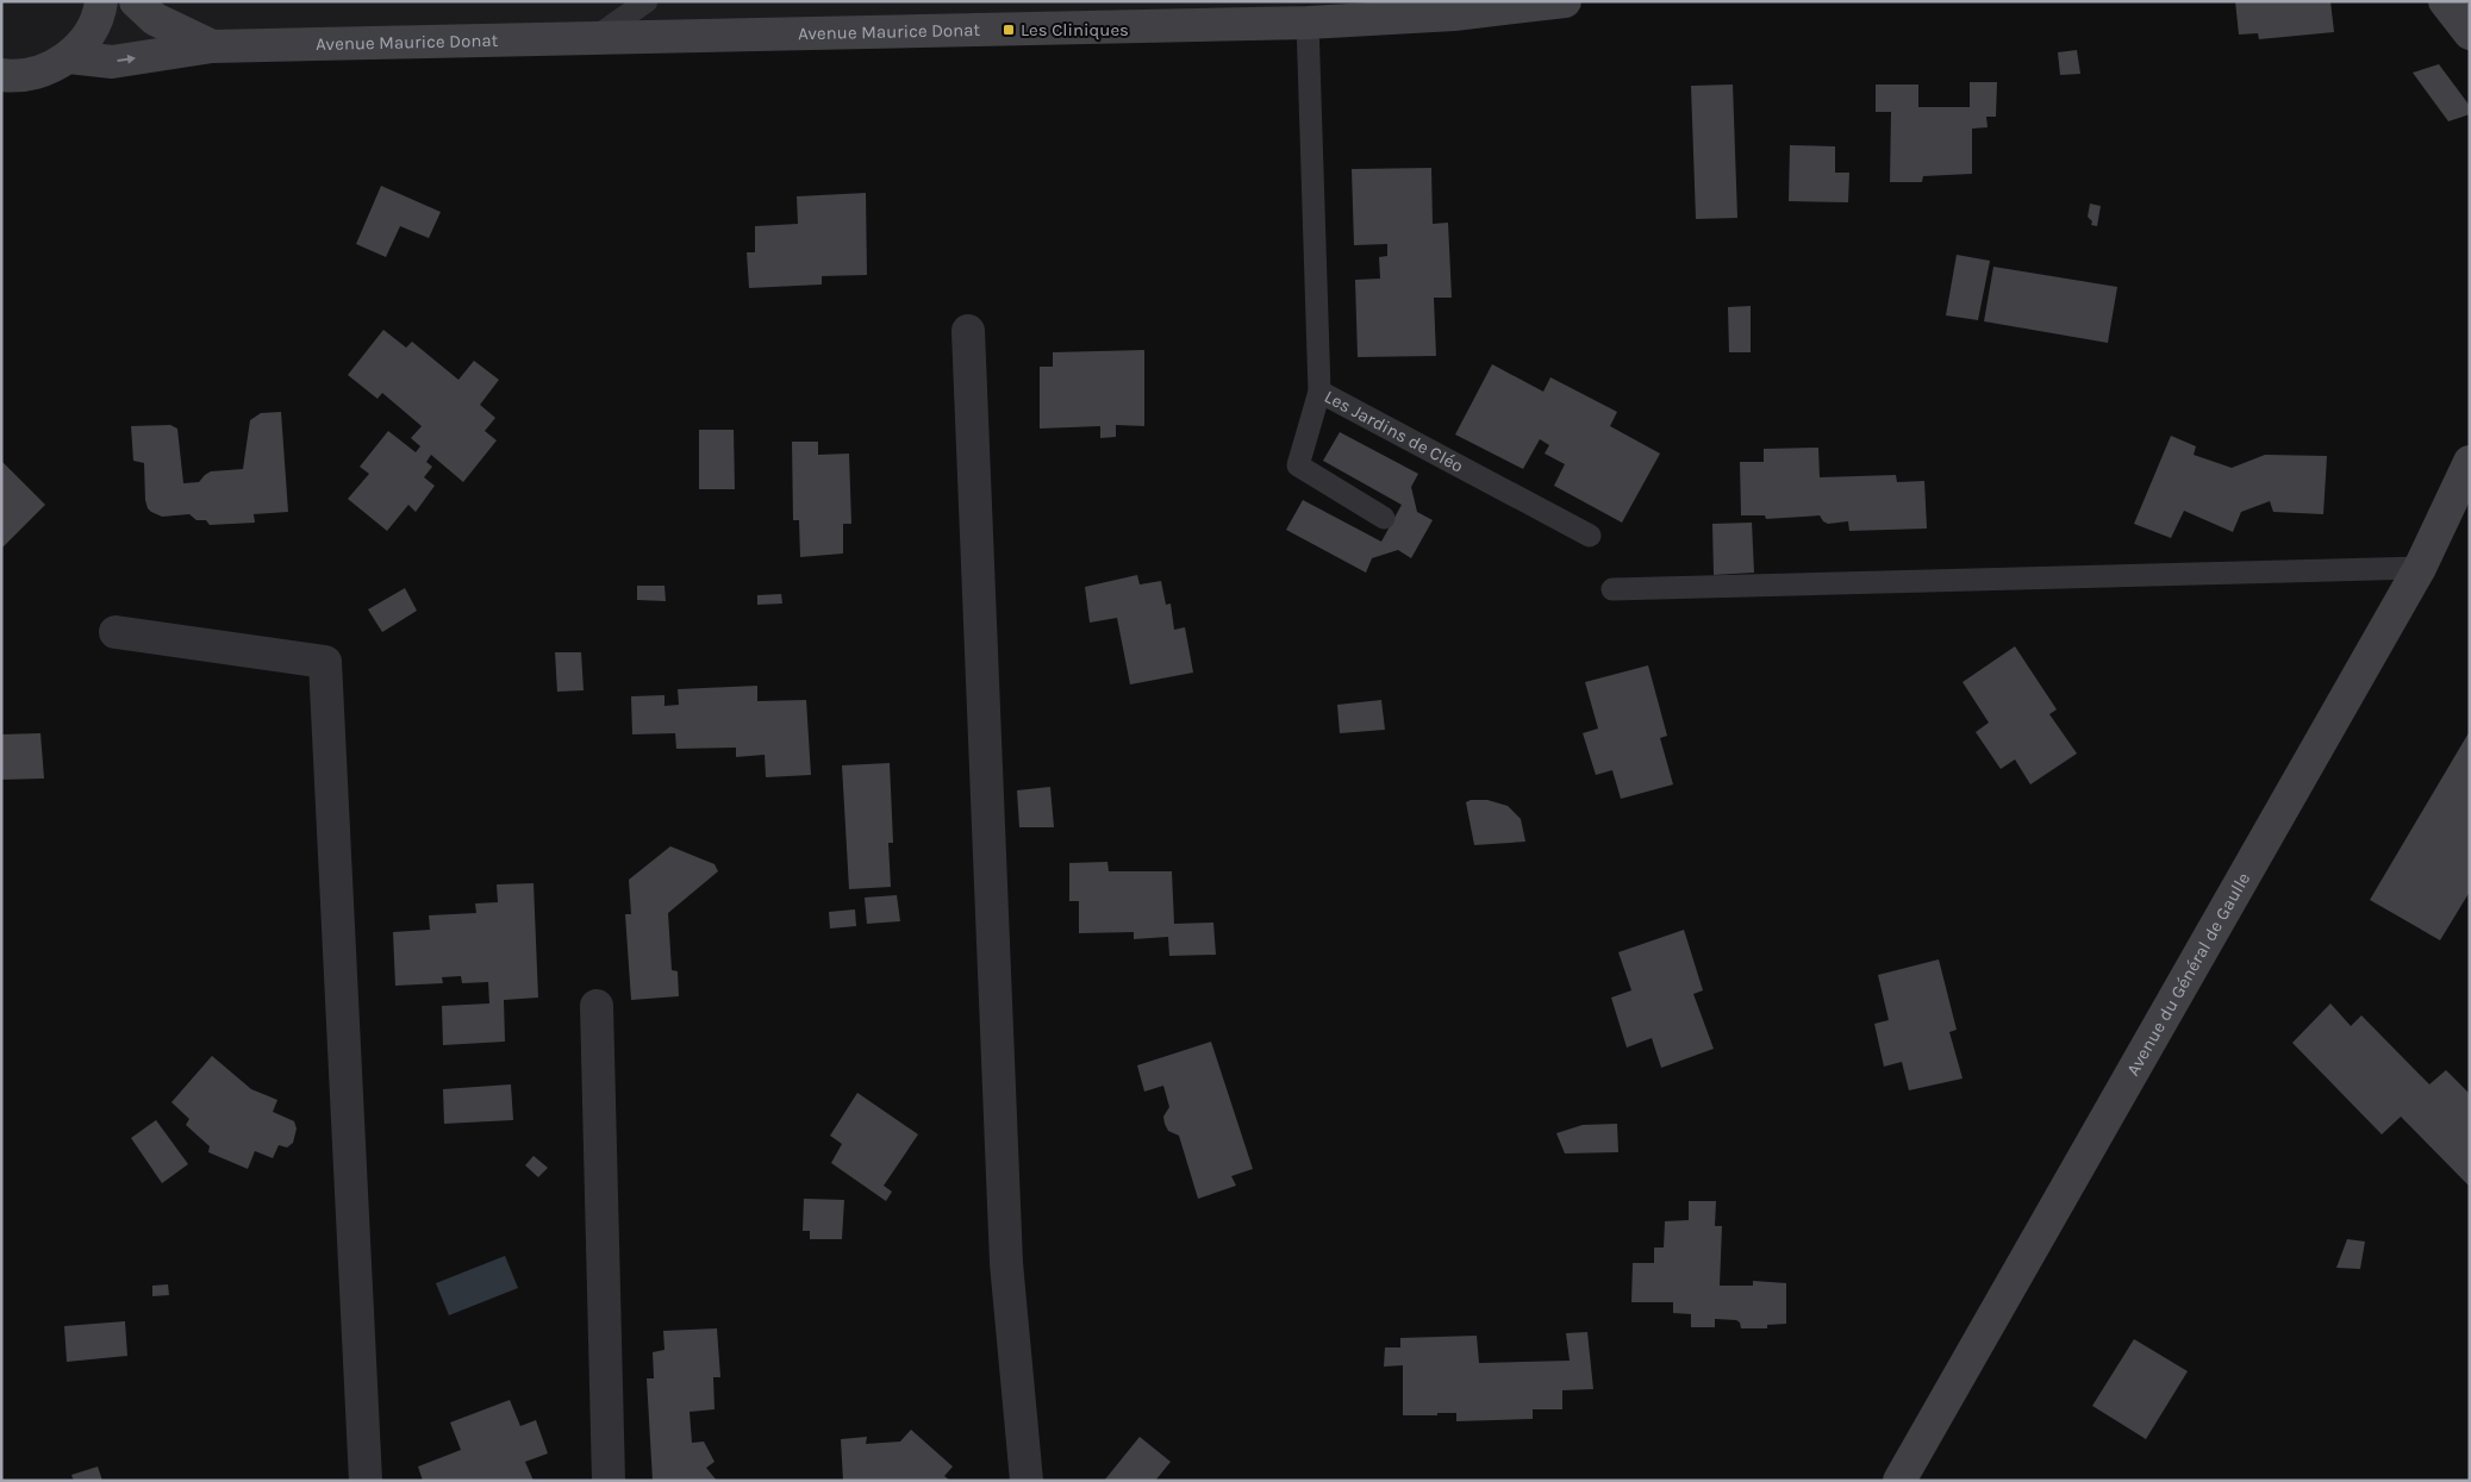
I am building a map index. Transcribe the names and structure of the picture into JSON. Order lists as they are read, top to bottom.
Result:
{
  "streets": {
    "main road": ["Avenue Maurice Donat", "Avenue du Général de Gaulle"],
    "lane": ["Les Jardins de Cléo"]
  },
  "crossings": [
    ["Avenue Maurice Donat", "Les Jardins de Cléo"]
  ],
  "places": {
    "transit": ["Les Cliniques"]
  }
}
